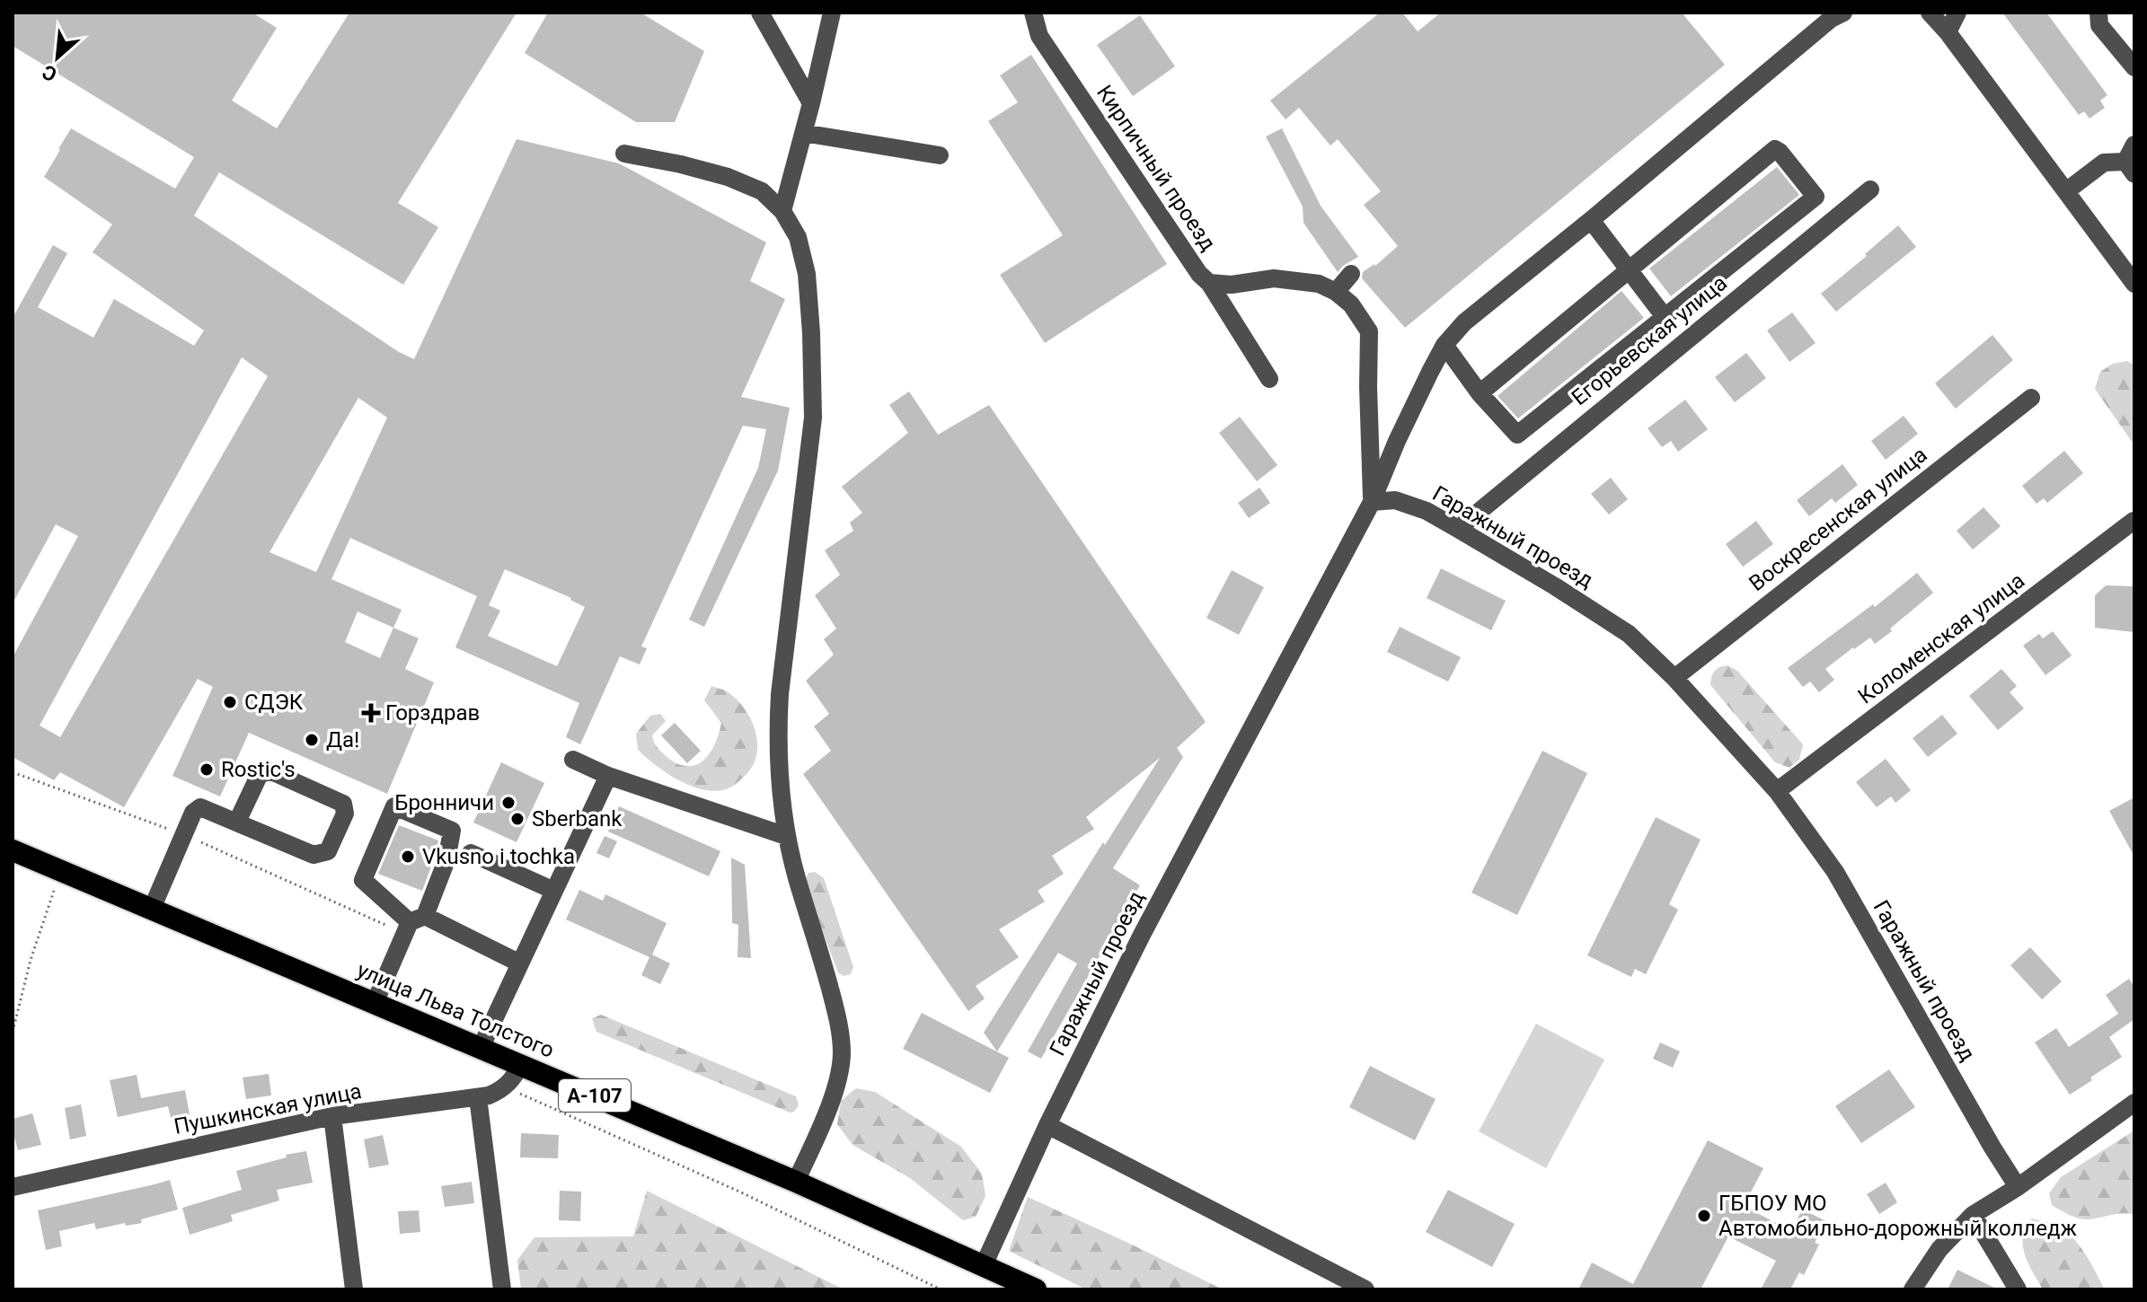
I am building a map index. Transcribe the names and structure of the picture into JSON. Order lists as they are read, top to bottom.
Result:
{
  "streets": {
    "highway": ["улица Льва Толстого", "А-107"],
    "street": [
      "Кирпичный проезд",
      "Егорьевская улица",
      "Воскресенская улица",
      "Гаражный проезд",
      "Коломенская улица",
      "Пушкинская улица"
    ]
  },
  "crossings": [
    ["Егорьевская улица", "Гаражный проезд"],
    ["Воскресенская улица", "Гаражный проезд"],
    ["Гаражный проезд", "Коломенская улица"],
    ["Гаражный проезд", "улица Льва Толстого"]
  ],
  "places": {
    "other": [
      "СДЭК",
      "Да!",
      "Rostic's",
      "Бронничи",
      "Sberbank",
      "Vkusno i tochka",
      "ГБПОУ МО Автомобильно-дорожный колледж"
    ],
    "health": ["Горздрав"]
  },
  "north": "bottom left"
}
